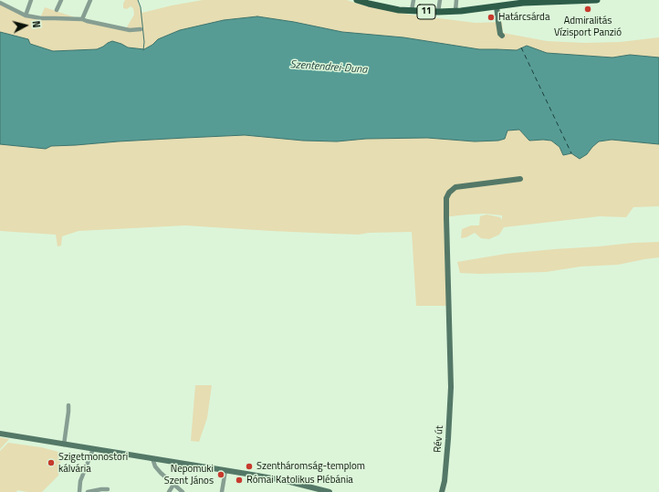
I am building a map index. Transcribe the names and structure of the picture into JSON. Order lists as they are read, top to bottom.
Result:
{
  "streets": {
    "main road": ["11"],
    "street": ["Rév út"]
  },
  "water": ["Szentendrei-Duna"],
  "places": [
    "Admiralitás Vízisport Panzió",
    "Határcsárda",
    "Szigetmonostori kálvária",
    "Szentháromság-templom",
    "Nepomuki Szent János",
    "Római Katolikus Plébánia"
  ],
  "north": "right"
}
